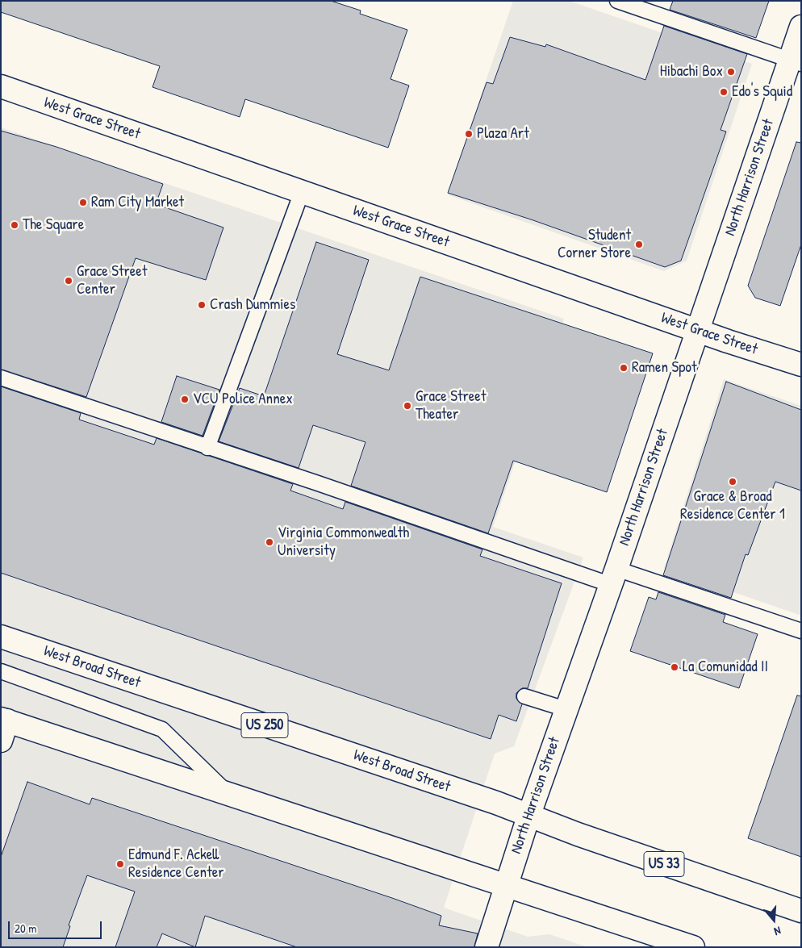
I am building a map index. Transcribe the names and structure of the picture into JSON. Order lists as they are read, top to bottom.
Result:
{
  "streets": {
    "main road": [
      "West Grace Street",
      "North Harrison Street",
      "West Broad Street",
      "US 250",
      "US 33"
    ]
  },
  "crossings": [
    ["West Grace Street", "North Harrison Street"],
    ["North Harrison Street", "West Broad Street"]
  ],
  "places": [
    "Hibachi Box",
    "Edo's Squid",
    "Plaza Art",
    "Ram City Market",
    "The Square",
    "Student Corner Store",
    "Grace Street Center",
    "Crash Dummies",
    "Ramen Spot",
    "VCU Police Annex",
    "Grace Street Theater",
    "Grace & Broad Residence Center 1",
    "Virginia Commonwealth University",
    "La Comunidad II",
    "Edmund F. Ackell Residence Center"
  ],
  "scale_bar": "20 m",
  "north": "bottom"
}
